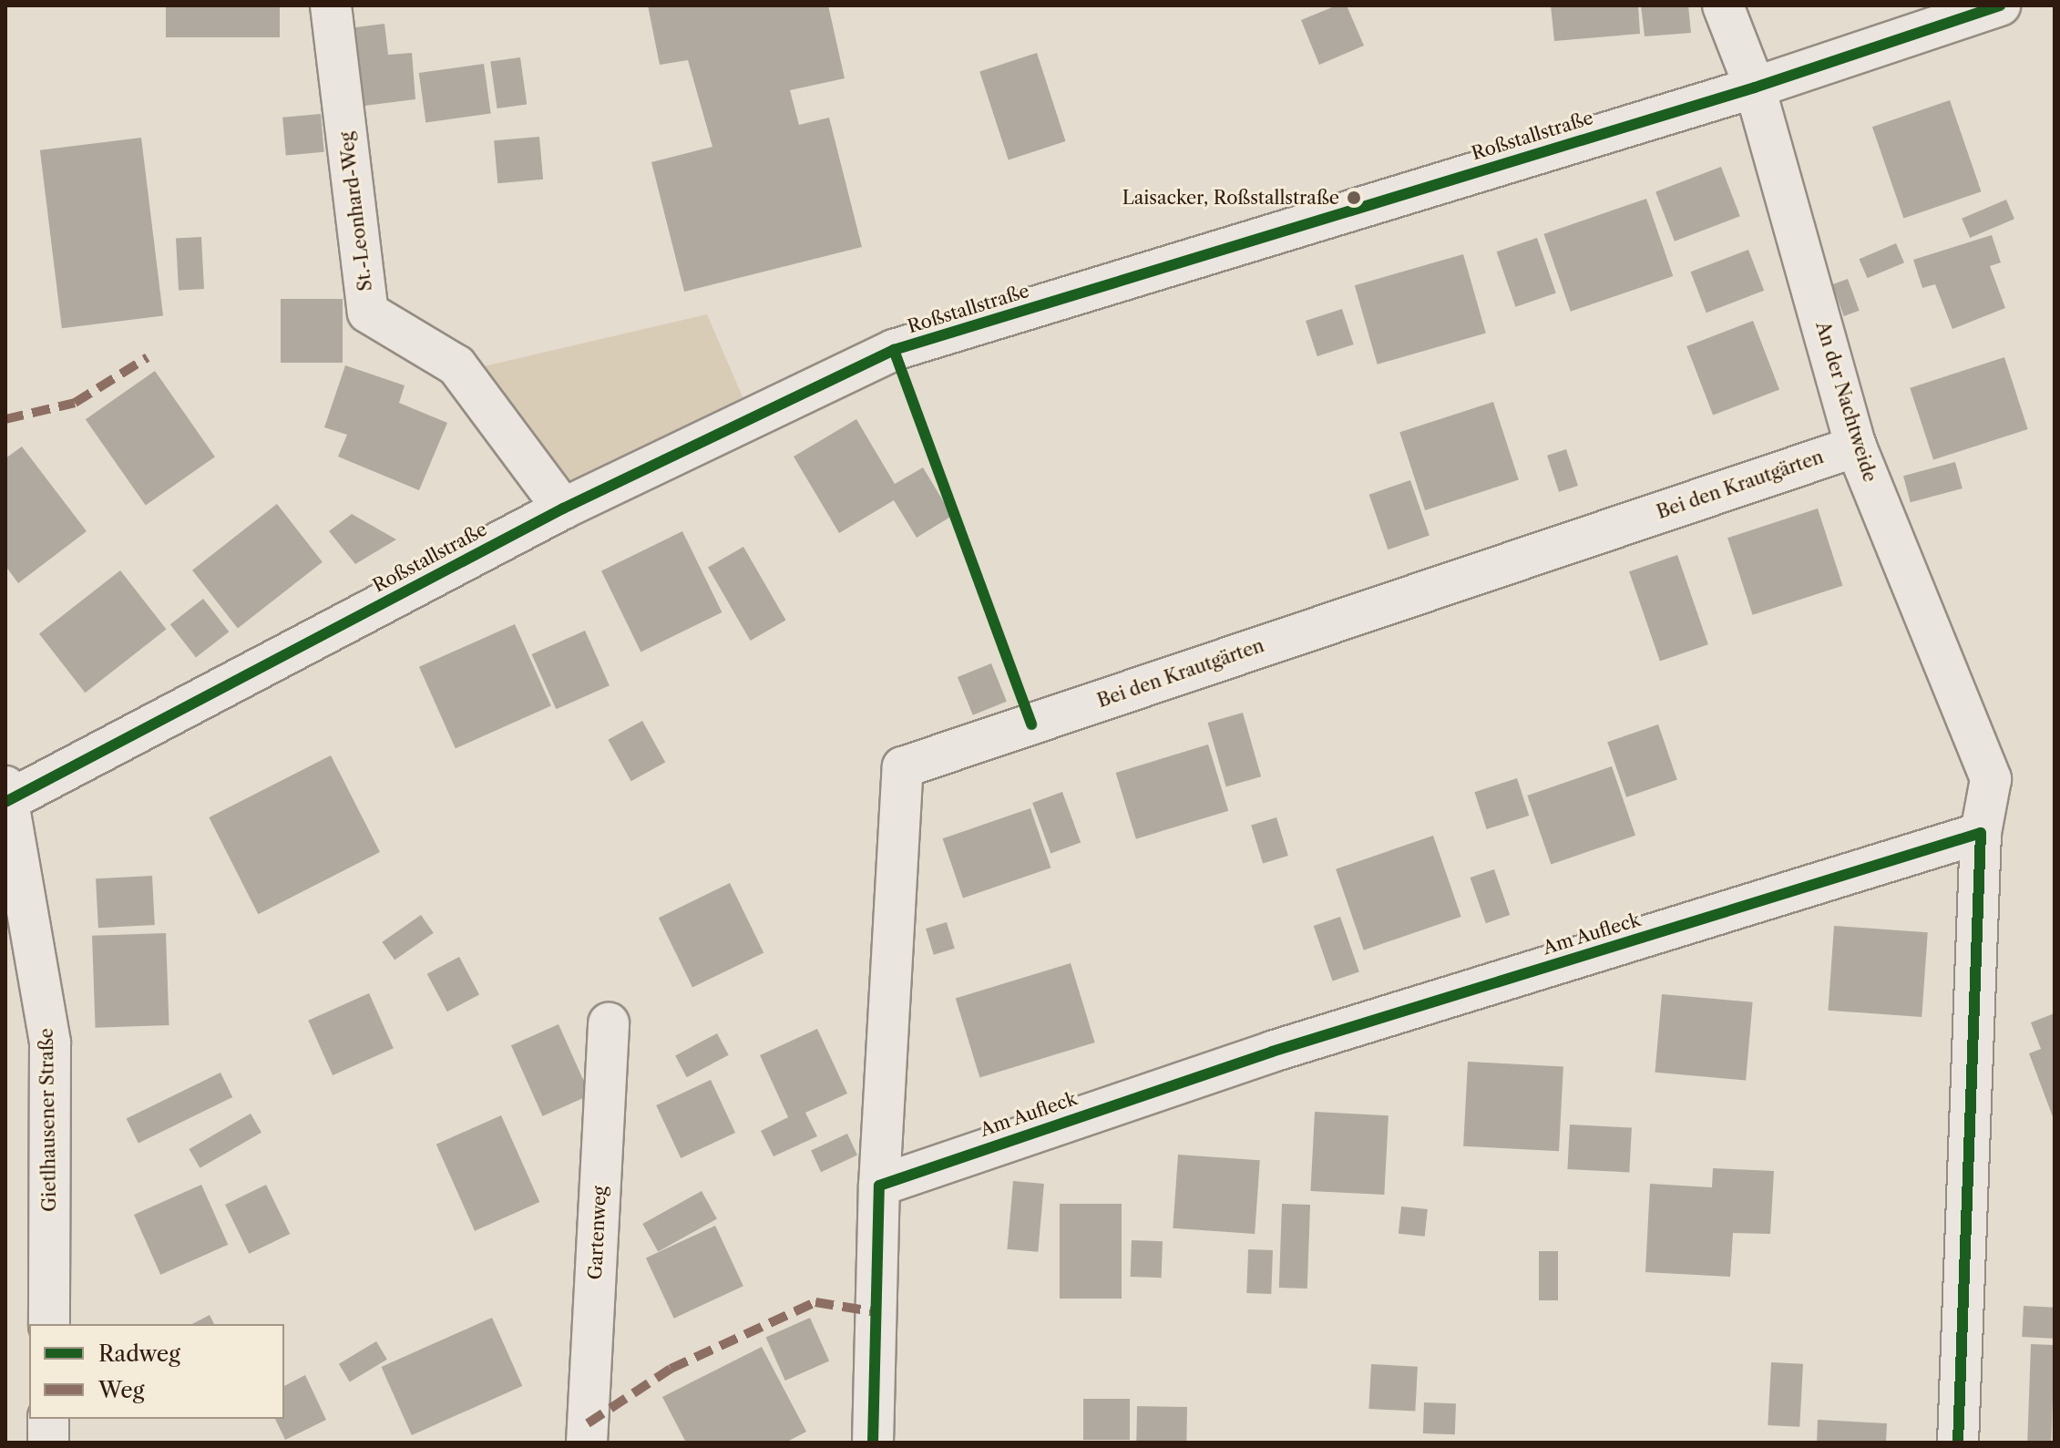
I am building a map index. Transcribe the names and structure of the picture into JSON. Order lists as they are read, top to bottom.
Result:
{
  "streets": {
    "street": [
      "Roßstallstraße",
      "St.-Leonhard-Weg",
      "An der Nachtweide",
      "Bei den Krautgärten",
      "Am Aufleck",
      "Gietlhausener Straße",
      "Gartenweg"
    ]
  },
  "crossings": [
    ["Roßstallstraße", "St.-Leonhard-Weg"],
    ["Roßstallstraße", "An der Nachtweide"],
    ["Roßstallstraße", "Gietlhausener Straße"],
    ["An der Nachtweide", "Bei den Krautgärten"],
    ["An der Nachtweide", "Am Aufleck"],
    ["Bei den Krautgärten", "Am Aufleck"]
  ],
  "places": ["Laisacker, Roßstallstraße"],
  "legend": ["Radweg", "Weg"]
}
